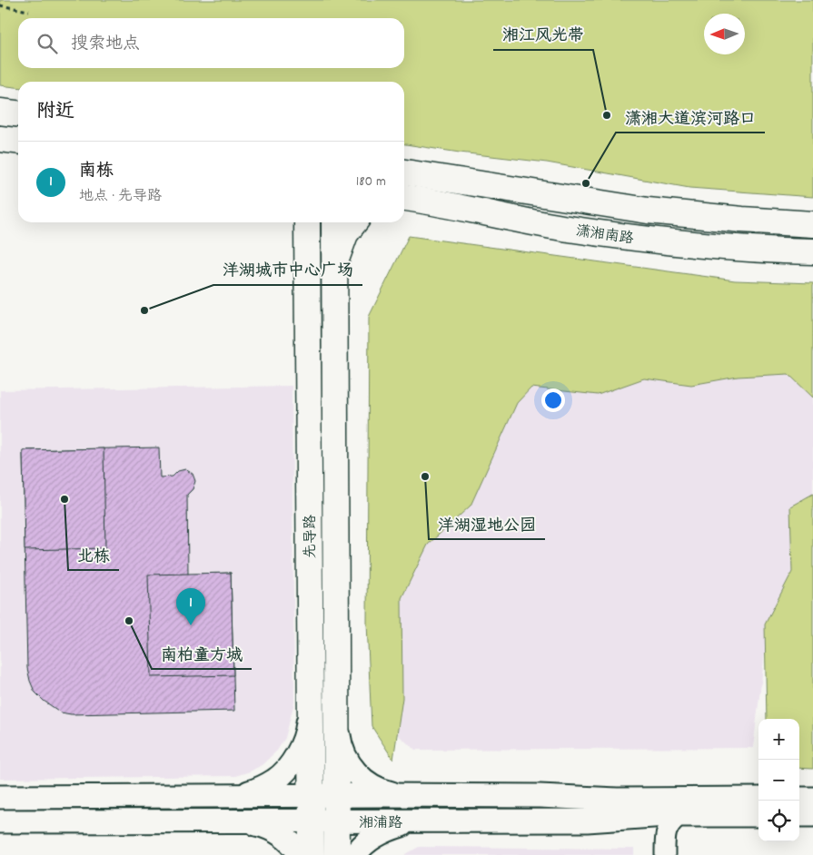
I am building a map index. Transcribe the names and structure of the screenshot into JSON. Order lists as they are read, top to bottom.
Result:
{
  "streets": {
    "main road": ["潇湘南路", "先导路", "湘浦路"]
  },
  "crossings": [
    ["先导路", "湘浦路"]
  ],
  "places": [
    "湘江风光带",
    "潇湘大道滨河路口",
    "洋湖城市中心广场",
    "洋湖湿地公园",
    "北栋",
    "南柏童方城"
  ],
  "north": "left",
  "page": {
    "search": "搜索地点",
    "heading": "附近",
    "list": [
      {
        "mark": "1",
        "name": "南栋",
        "note": "地点 · 先导路",
        "value": "180 m"
      }
    ],
    "pins": "1",
    "map_buttons": ["+", "−"]
  }
}
